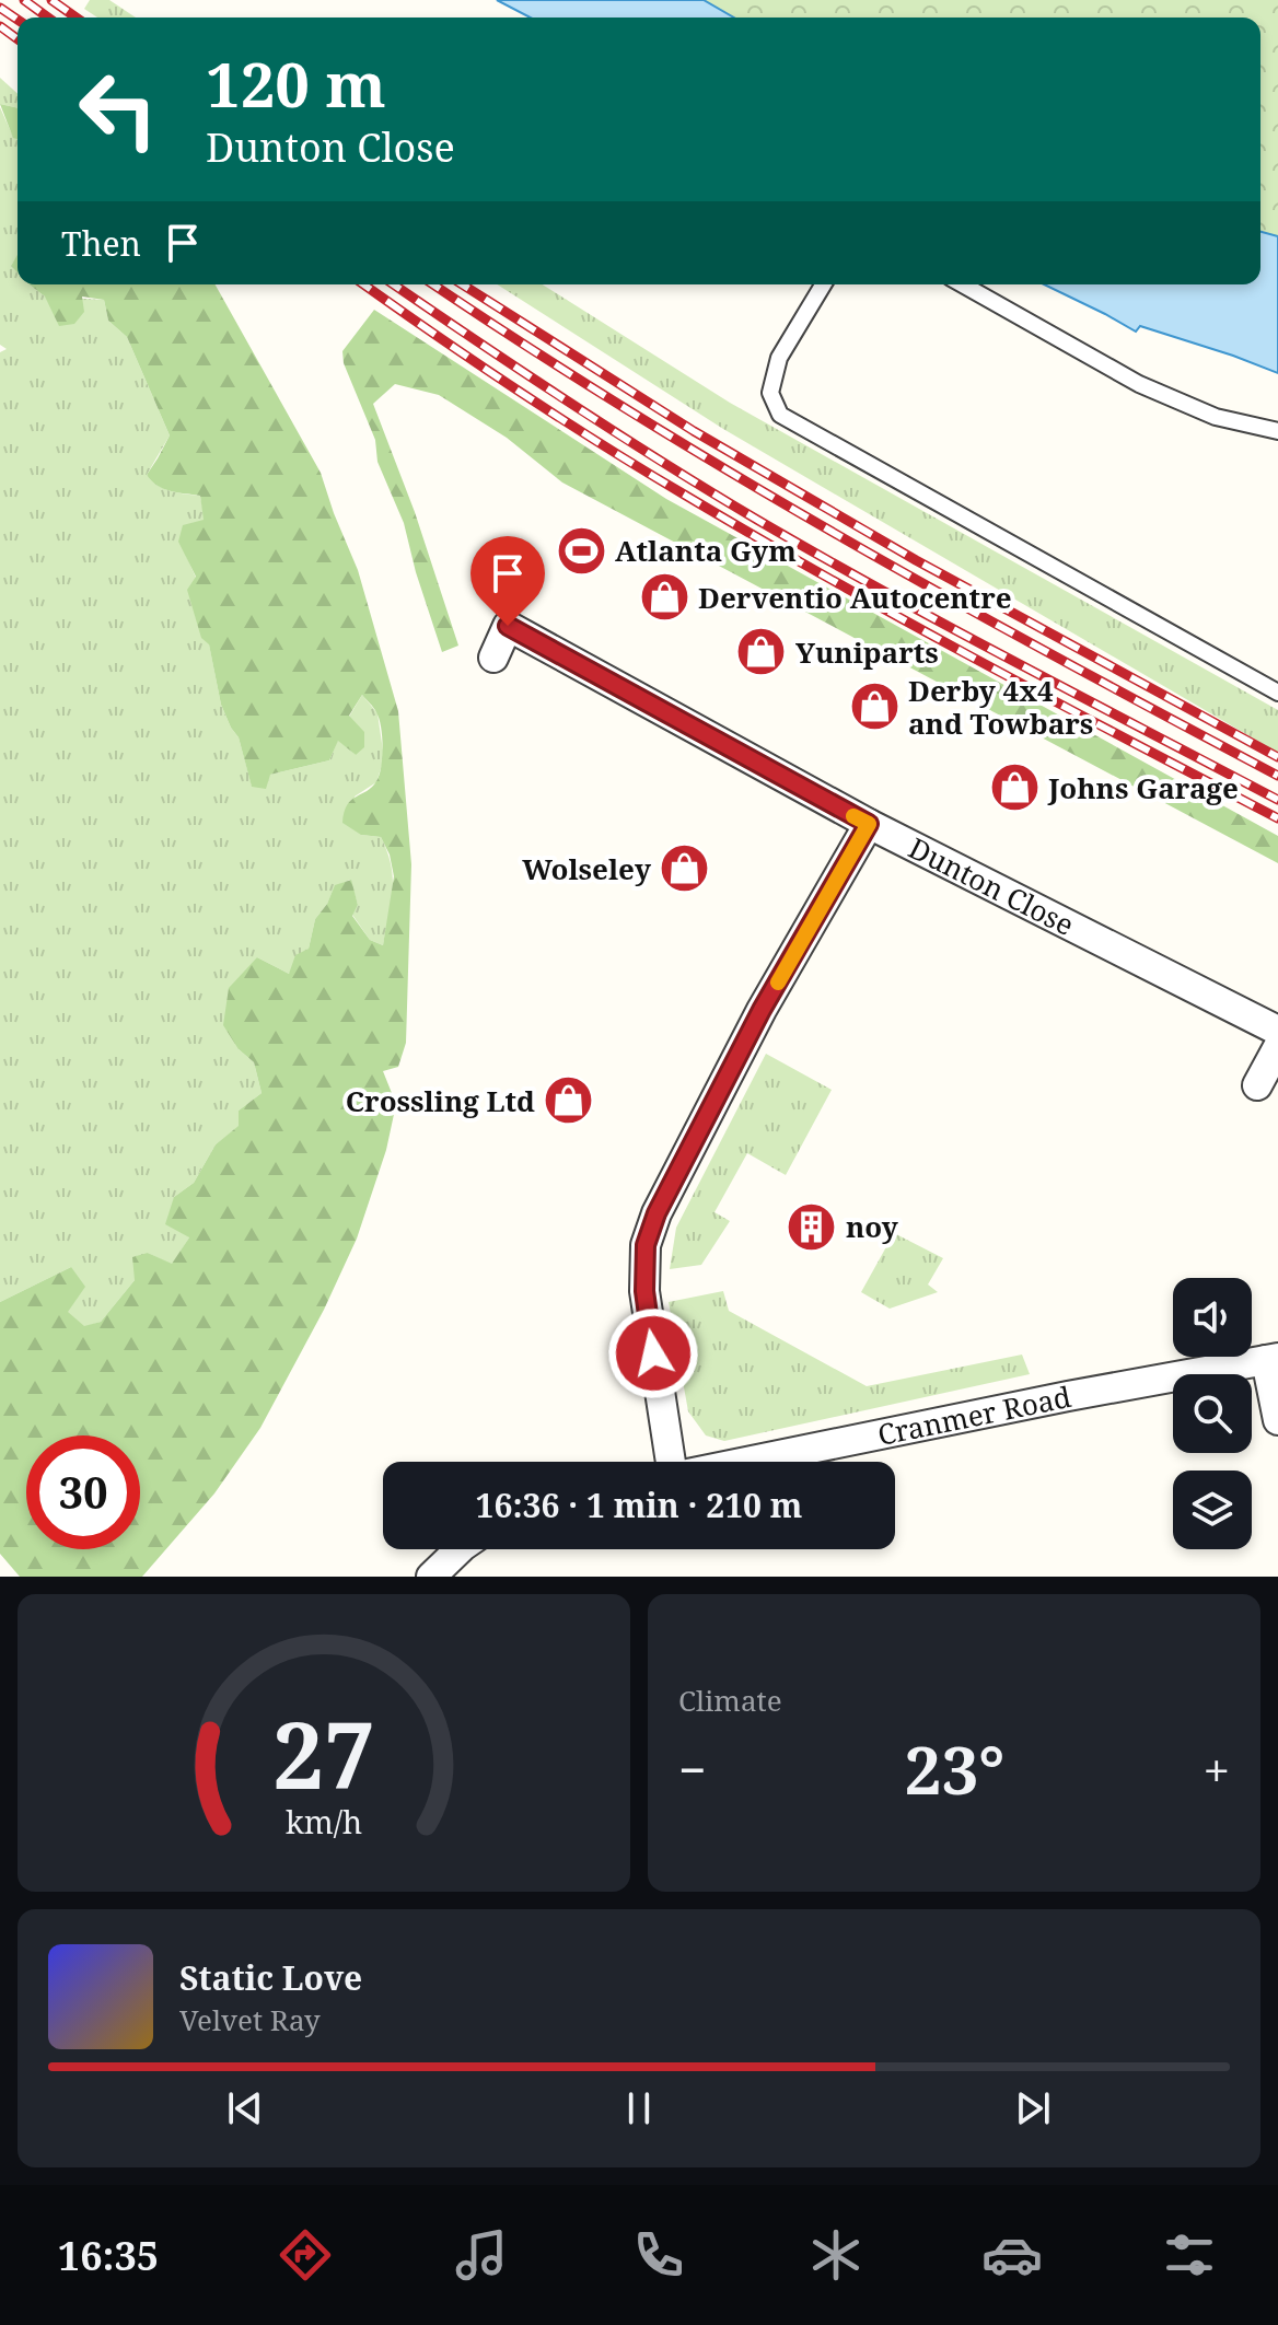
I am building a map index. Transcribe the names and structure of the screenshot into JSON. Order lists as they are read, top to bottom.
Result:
{
  "streets": {
    "street": ["Dunton Close", "Cranmer Road"]
  },
  "places": {
    "sports": ["Atlanta Gym"],
    "shop": [
      "Derventio Autocentre",
      "Yuniparts",
      "Derby 4x4 and Towbars",
      "Johns Garage",
      "Wolseley",
      "Crossling Ltd"
    ],
    "building": ["noy"]
  },
  "page": {
    "turn": ["120 m", "Dunton Close"],
    "then": "Then",
    "limit": "30",
    "trip": "16:36 · 1 min · 210 m",
    "tile": "Climate",
    "heat": ["−", "23°", "+"],
    "song": ["Static Love", "Velvet Ray"],
    "tabs": "16:35",
    "gauge": ["27", "km/h"]
  }
}
